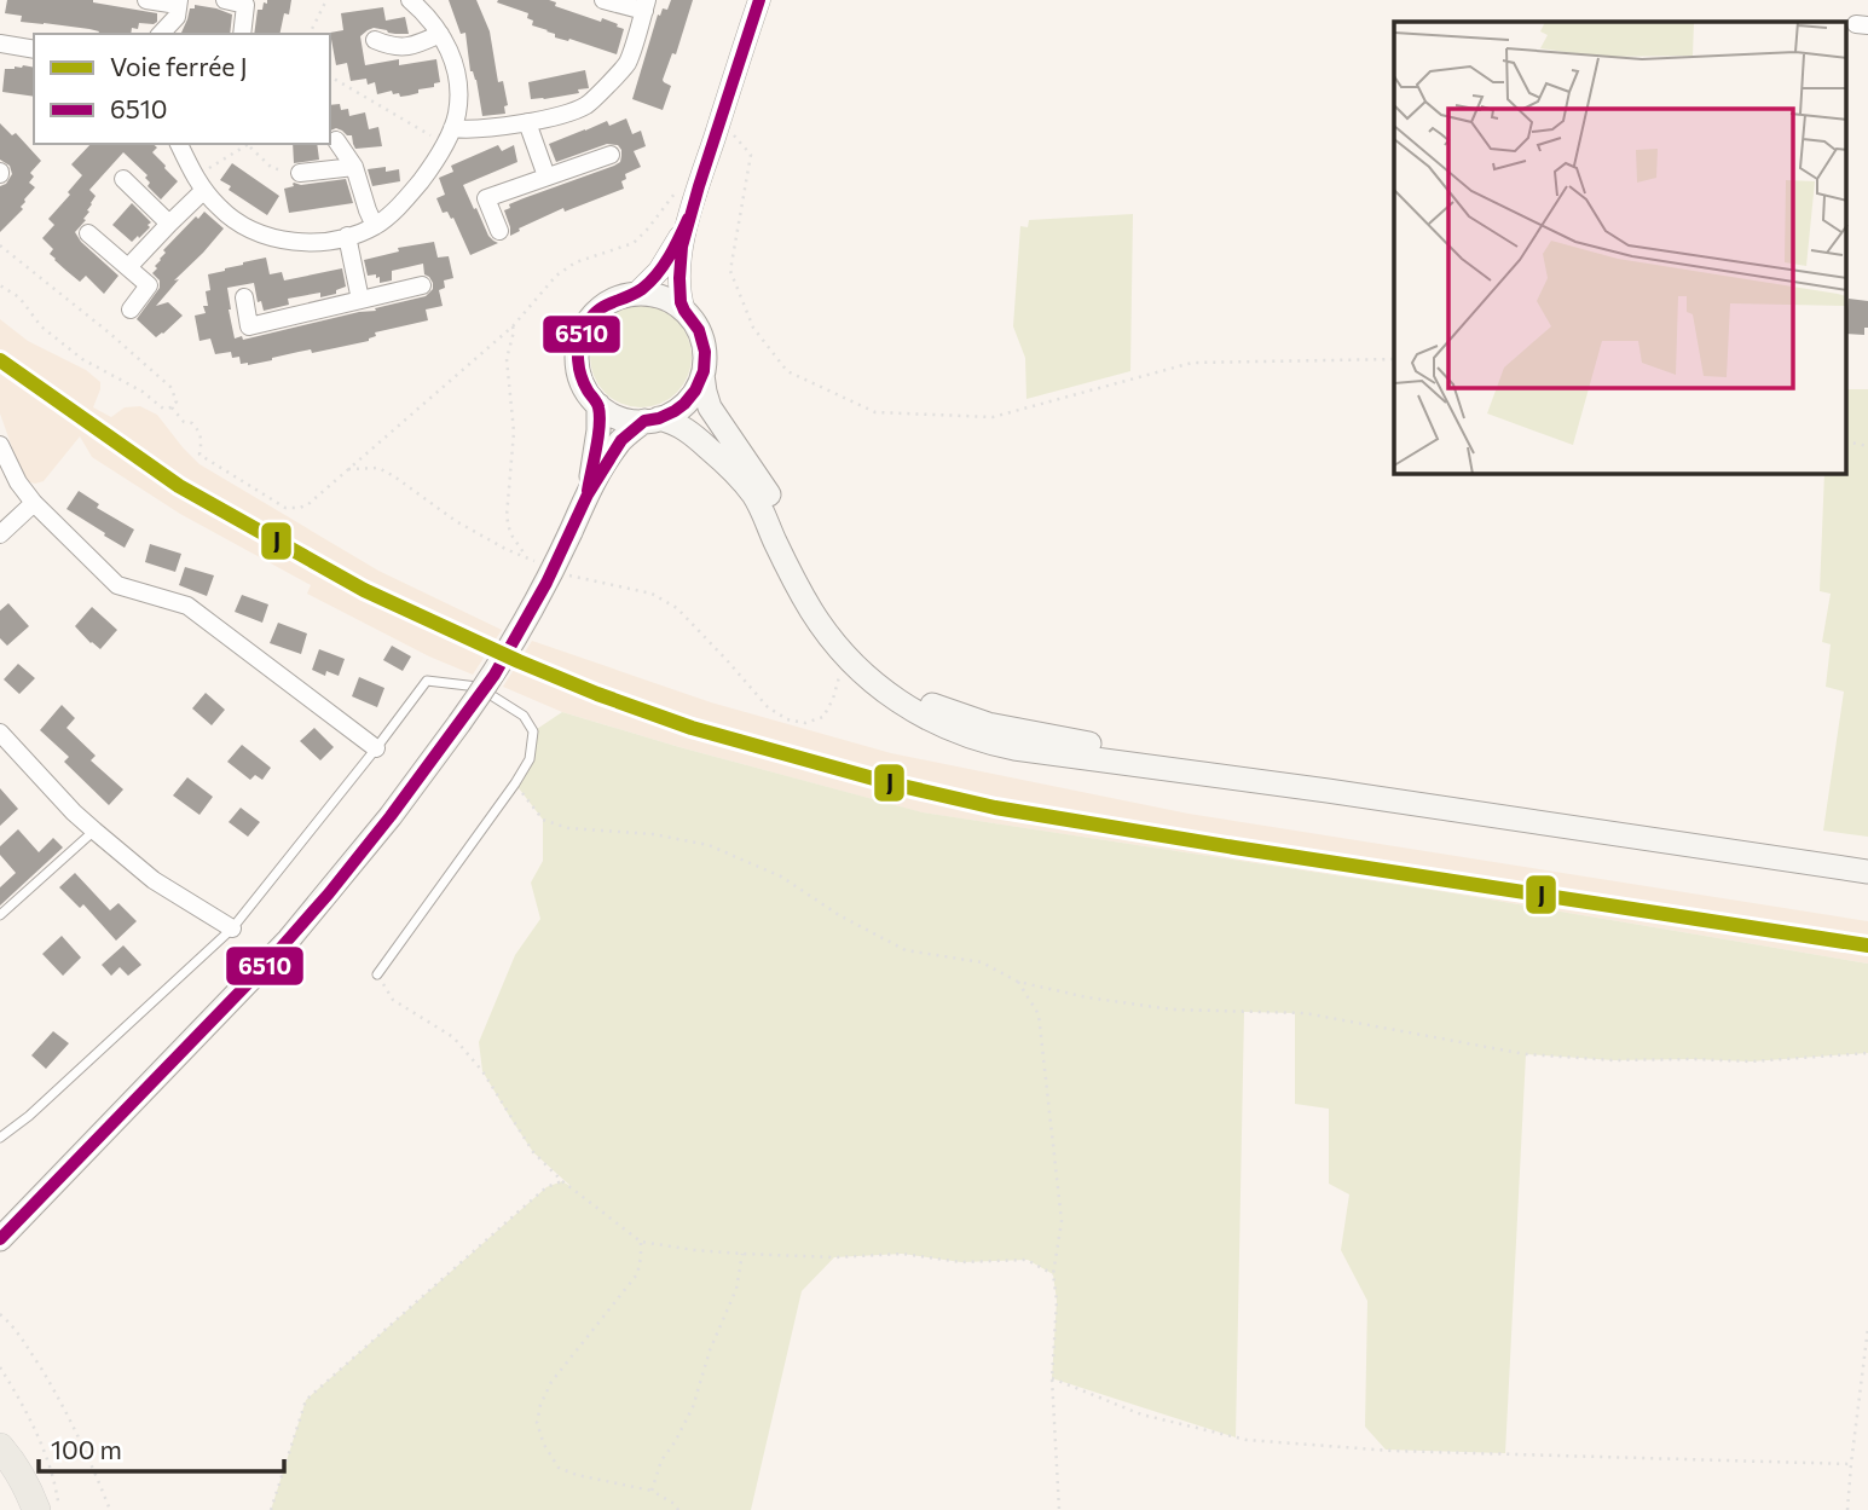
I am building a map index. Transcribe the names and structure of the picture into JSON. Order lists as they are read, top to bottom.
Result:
{
  "lines": ["transit line 6510", "rail line J"],
  "legend": ["Voie ferrée J", "6510"],
  "scale_bar": "100 m"
}
